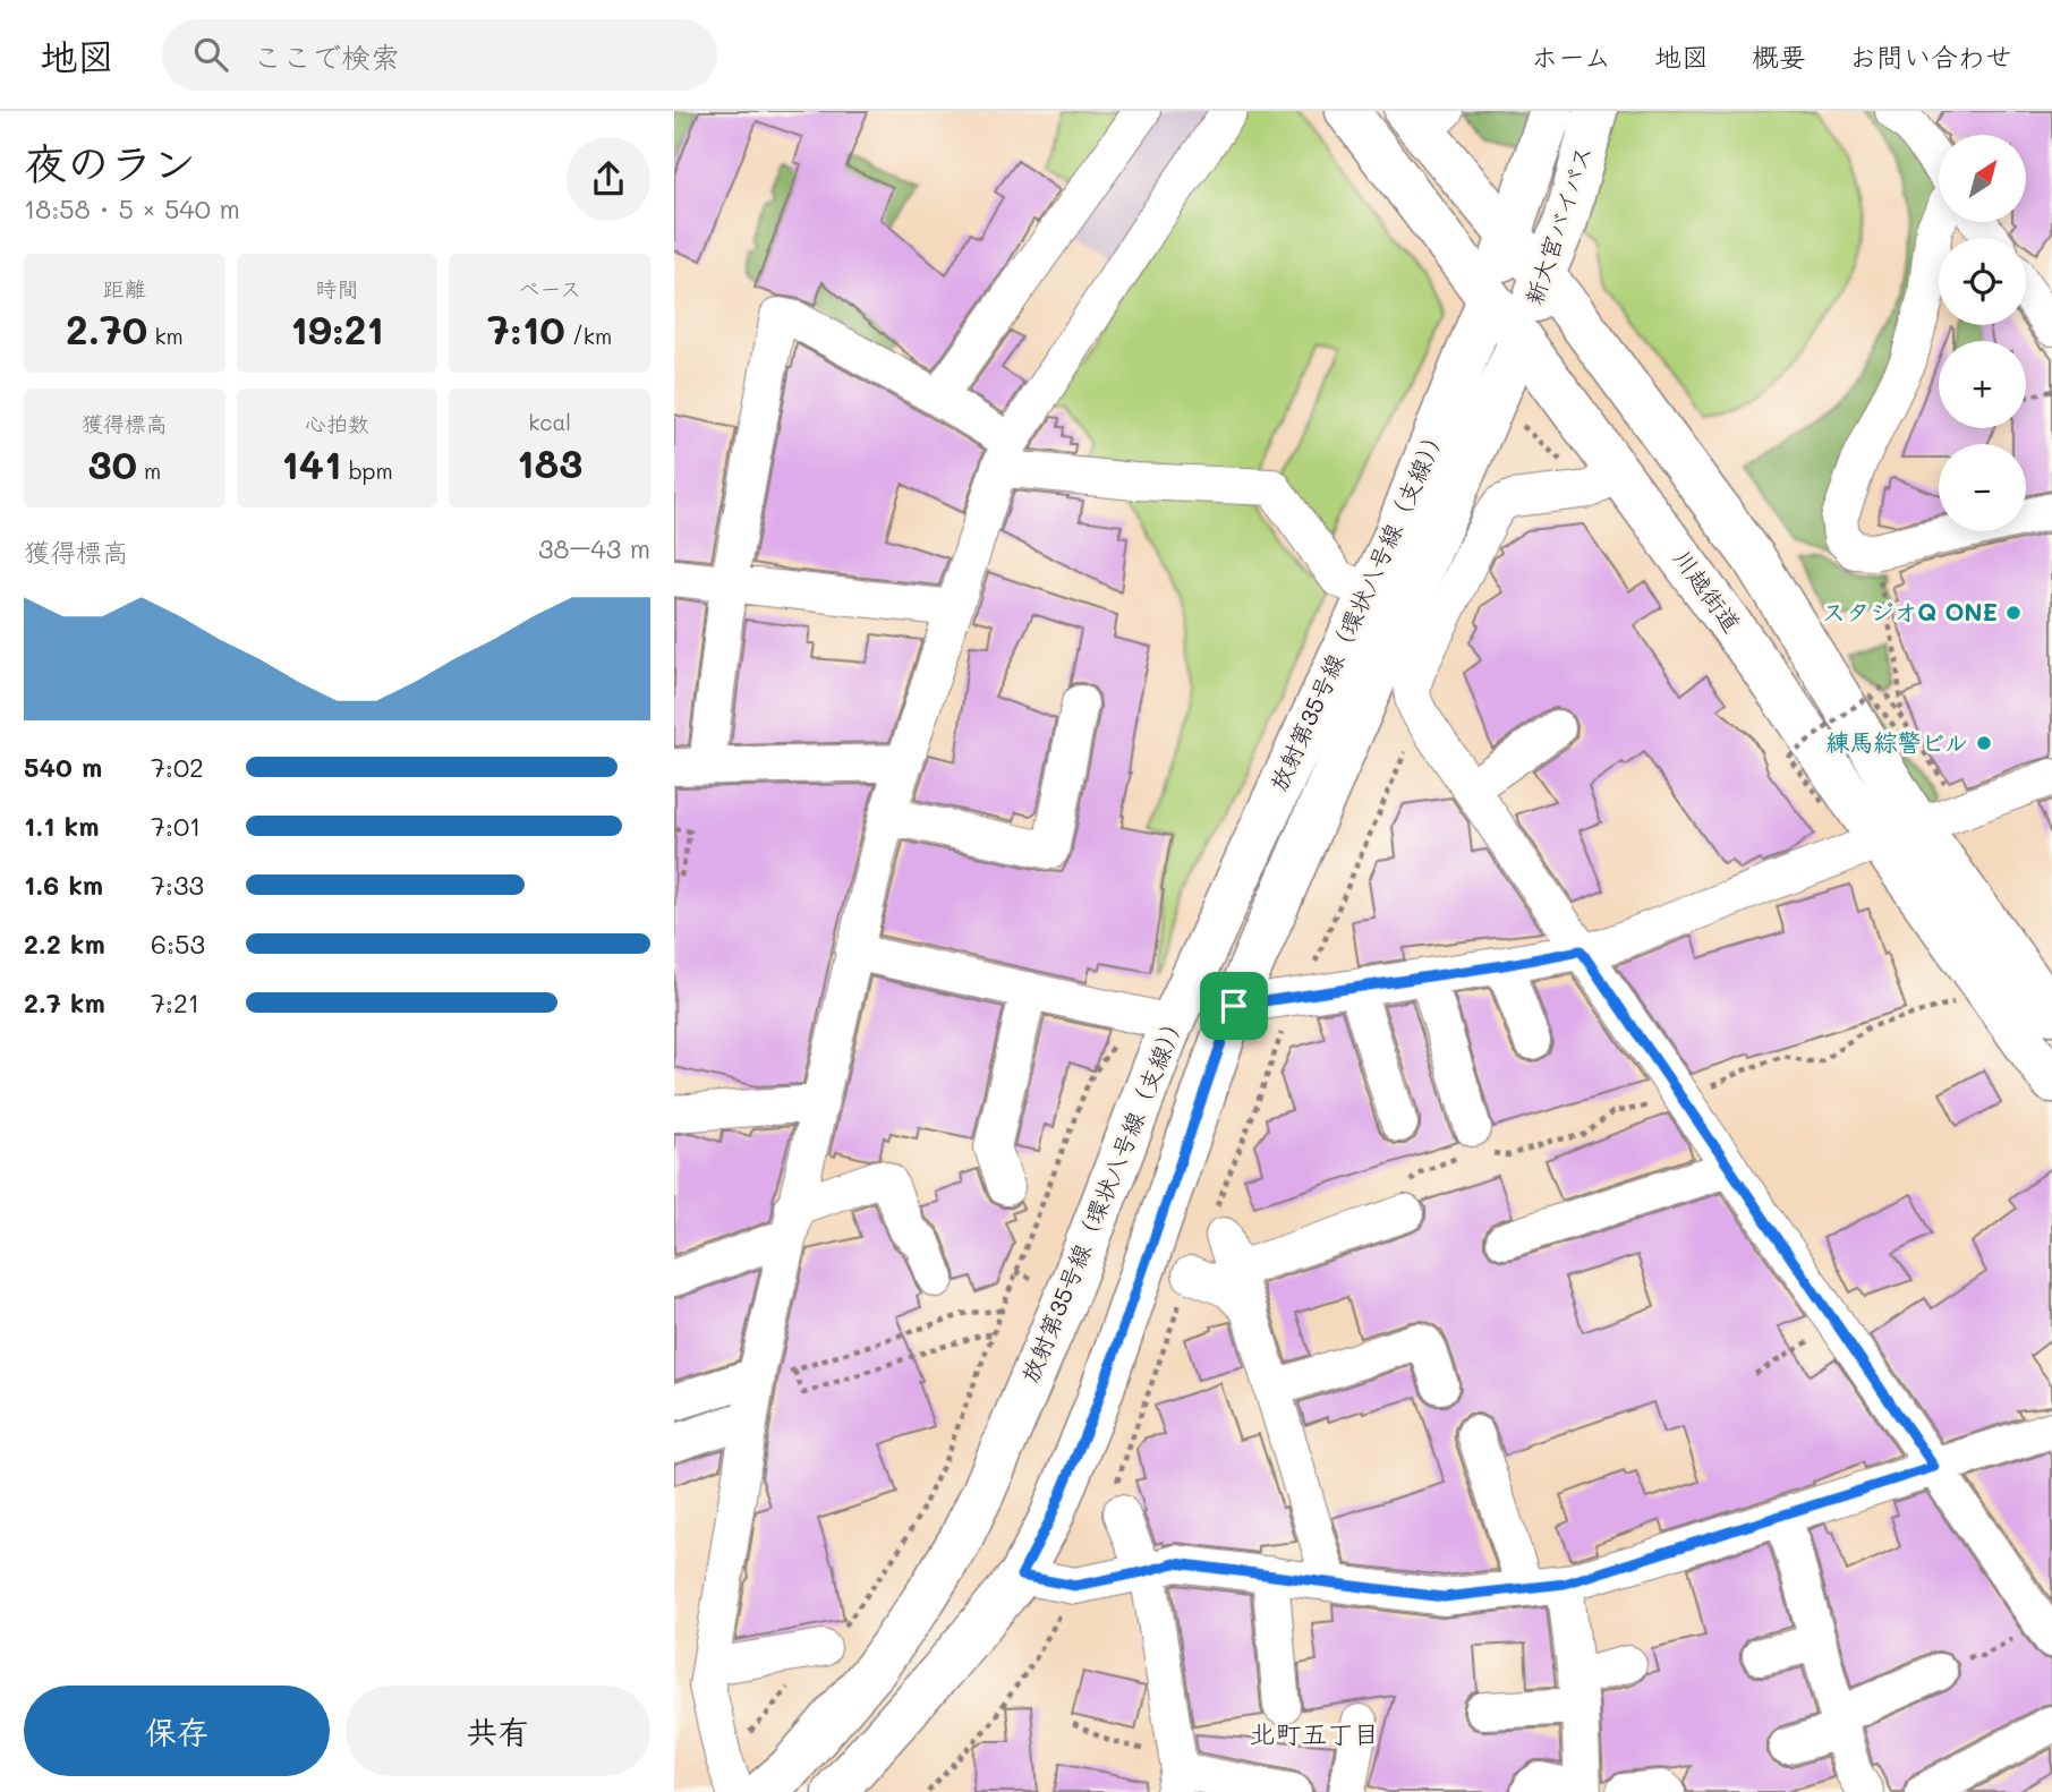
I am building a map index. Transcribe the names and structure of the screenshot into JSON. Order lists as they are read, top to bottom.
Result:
{
  "streets": {
    "main road": ["新大宮バイパス", "川越街道", "放射第35号線（環状八号線（支線））"]
  },
  "crossings": [
    ["新大宮バイパス", "川越街道"],
    ["新大宮バイパス", "放射第35号線（環状八号線（支線））"],
    ["川越街道", "放射第35号線（環状八号線（支線））"]
  ],
  "districts": ["北町五丁目"],
  "places": ["スタジオQ ONE", "練馬綜警ビル"],
  "north": "top right",
  "page": {
    "header": "地図",
    "search": "ここで検索",
    "nav": [
      "ホーム",
      "地図",
      "概要",
      "お問い合わせ"
    ],
    "heading": ["夜のラン", "18:58 · 5 × 540 m"],
    "map_buttons": ["+", "−"],
    "stats": [
      ["距離", "2.70 km"],
      ["時間", "19:21"],
      ["ペース", "7:10 /km"],
      ["獲得標高", "30 m"],
      ["心拍数", "141 bpm"],
      ["kcal", "183"]
    ],
    "chart": ["獲得標高", "38–43 m"],
    "list": [
      {
        "name": "540 m",
        "note": "7:02"
      },
      {
        "name": "1.1 km",
        "note": "7:01"
      },
      {
        "name": "1.6 km",
        "note": "7:33"
      },
      {
        "name": "2.2 km",
        "note": "6:53"
      },
      {
        "name": "2.7 km",
        "note": "7:21"
      }
    ],
    "buttons": ["保存", "共有"]
  }
}
